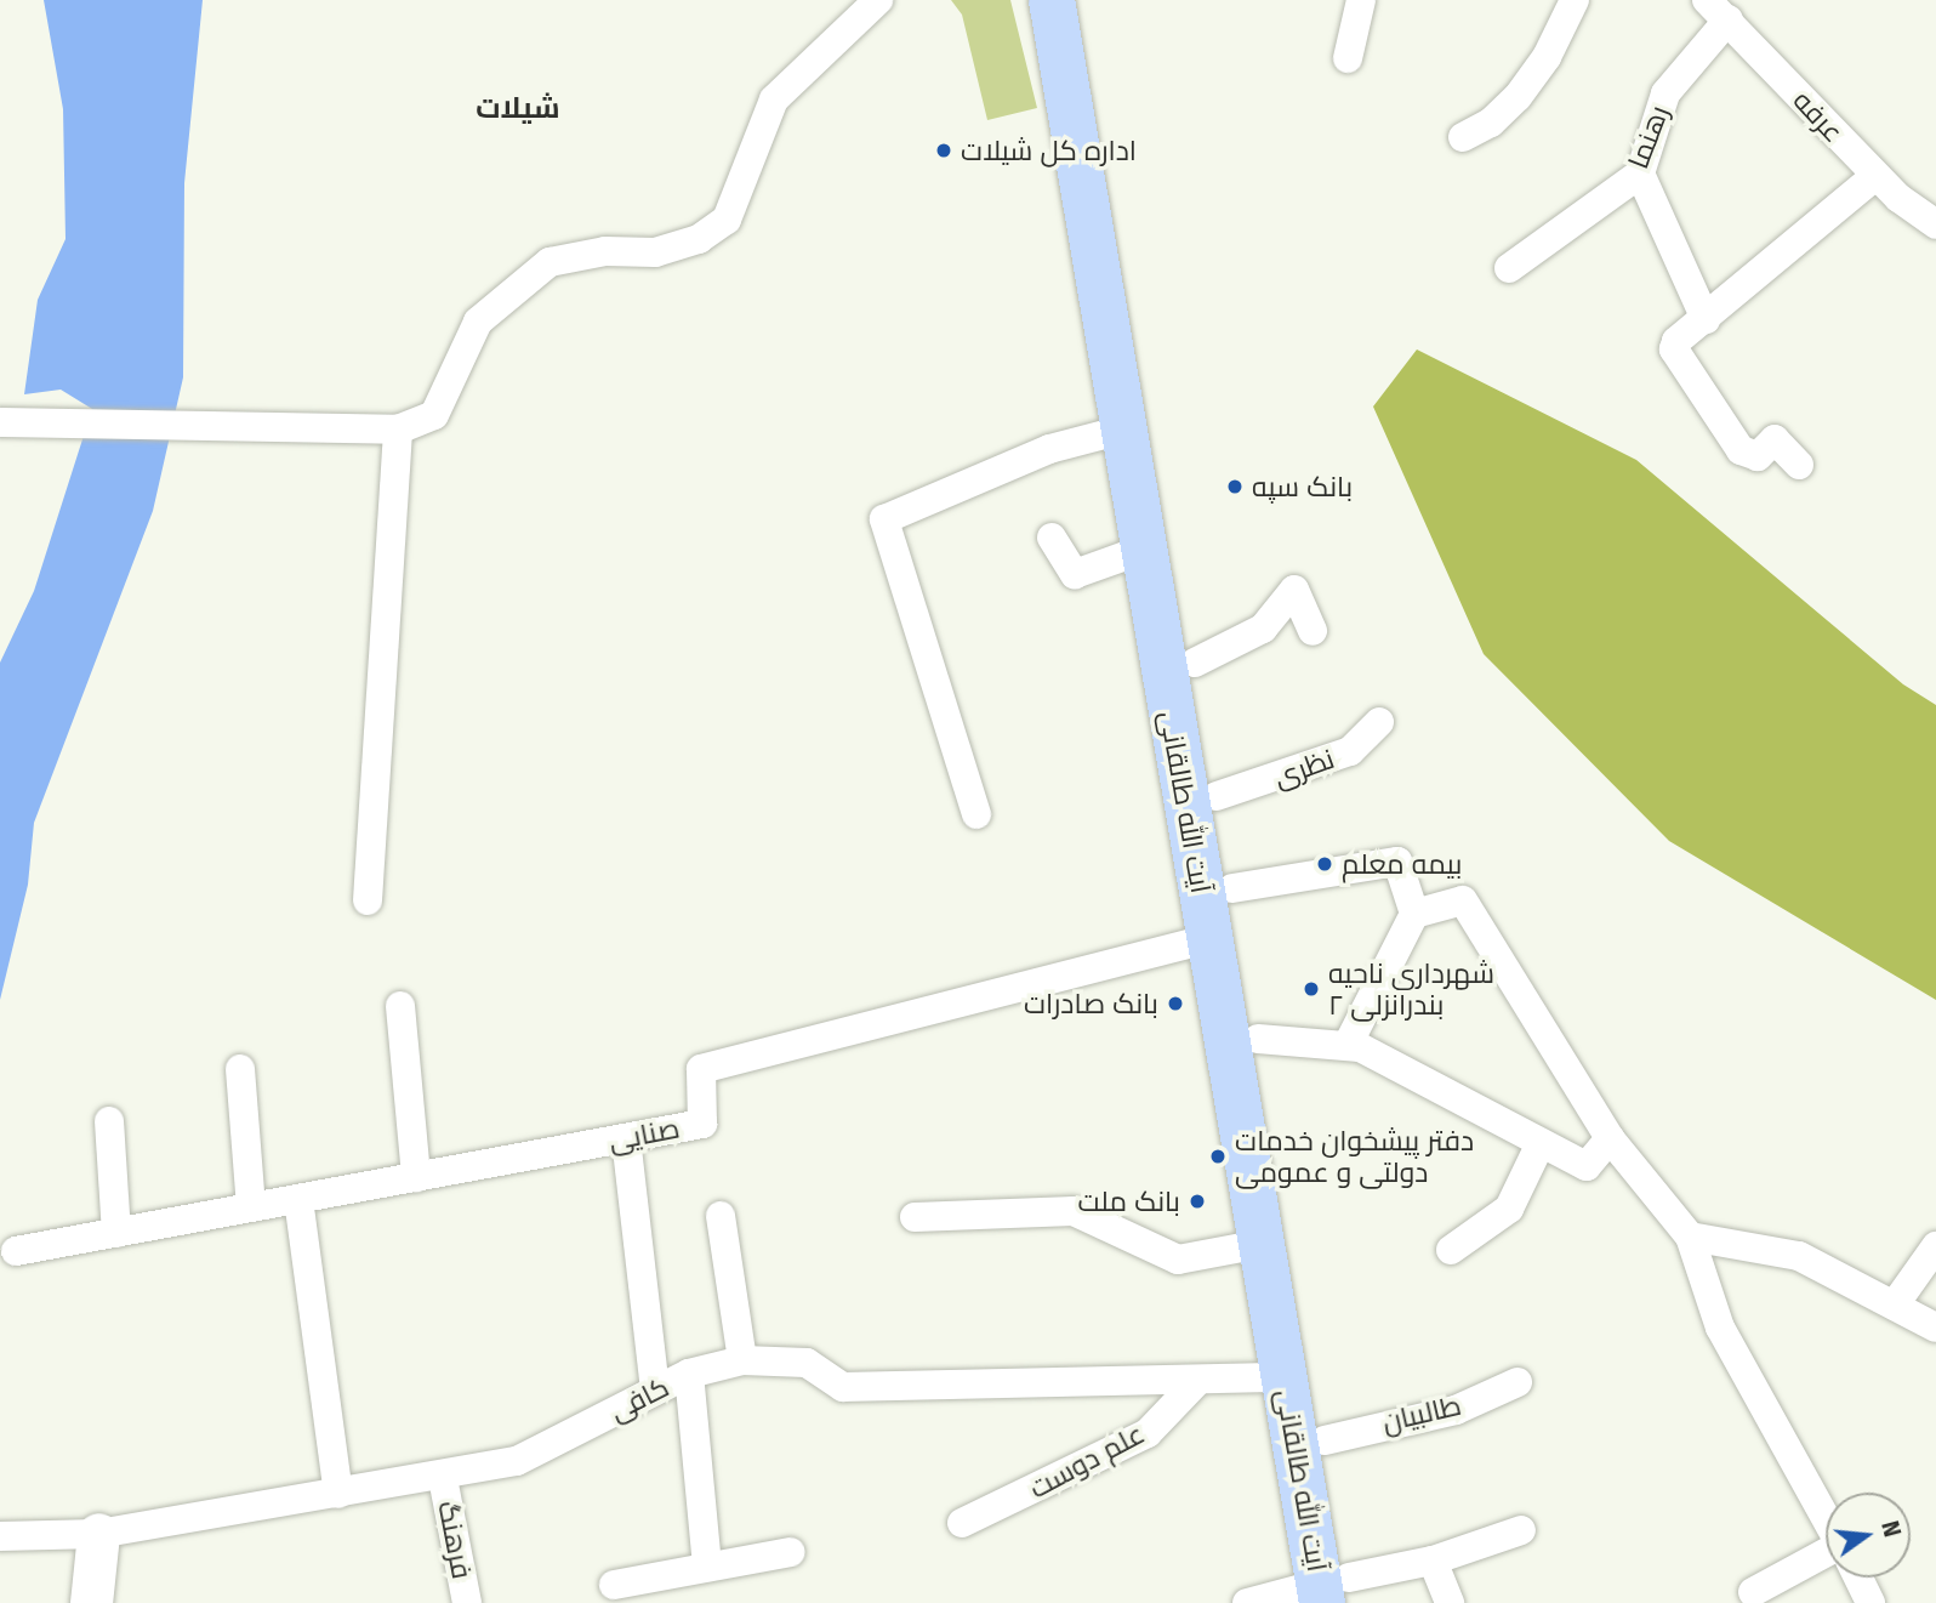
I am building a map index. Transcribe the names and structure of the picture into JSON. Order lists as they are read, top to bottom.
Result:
{
  "streets": {
    "main road": ["آیت الله طالقانی"],
    "street": [
      "عرفه",
      "رهنما",
      "نظری",
      "صنایی",
      "کافی",
      "طالبیان",
      "علم دوست",
      "فرهنگ"
    ]
  },
  "crossings": [
    ["عرفه", "رهنما"],
    ["نظری", "آیت الله طالقانی"],
    ["آیت الله طالقانی", "صنایی"],
    ["آیت الله طالقانی", "کافی"],
    ["آیت الله طالقانی", "طالبیان"],
    ["کافی", "علم دوست"],
    ["کافی", "فرهنگ"]
  ],
  "districts": ["شیلات"],
  "places": [
    "اداره کل شیلات",
    "بانک سپه",
    "بیمه معلم",
    "شهرداری ناحیه ۲ بندرانزلی",
    "بانک صادرات",
    "دفتر پیشخوان خدمات دولتی و عمومی",
    "بانک ملت"
  ],
  "north": "right"
}
